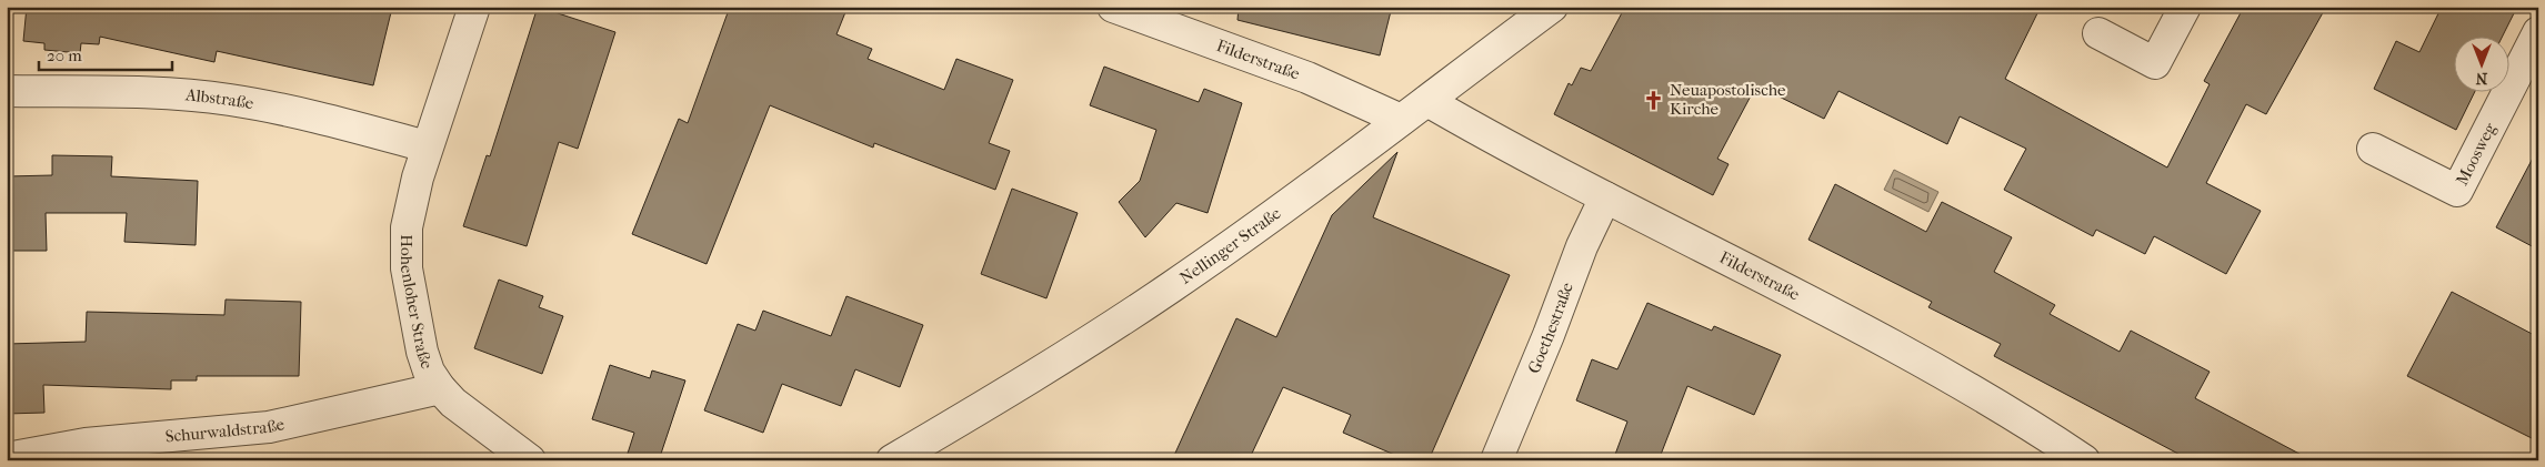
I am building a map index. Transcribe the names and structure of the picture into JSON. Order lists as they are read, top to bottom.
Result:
{
  "streets": {
    "street": [
      "Filderstraße",
      "Albstraße",
      "Moosweg",
      "Nellinger Straße",
      "Hohenloher Straße",
      "Goethestraße",
      "Schurwaldstraße"
    ]
  },
  "crossings": [
    ["Filderstraße", "Nellinger Straße"],
    ["Filderstraße", "Goethestraße"],
    ["Albstraße", "Hohenloher Straße"],
    ["Hohenloher Straße", "Schurwaldstraße"]
  ],
  "places": {
    "church": ["Neuapostolische Kirche"]
  },
  "scale_bar": "20 m",
  "north": "bottom"
}
